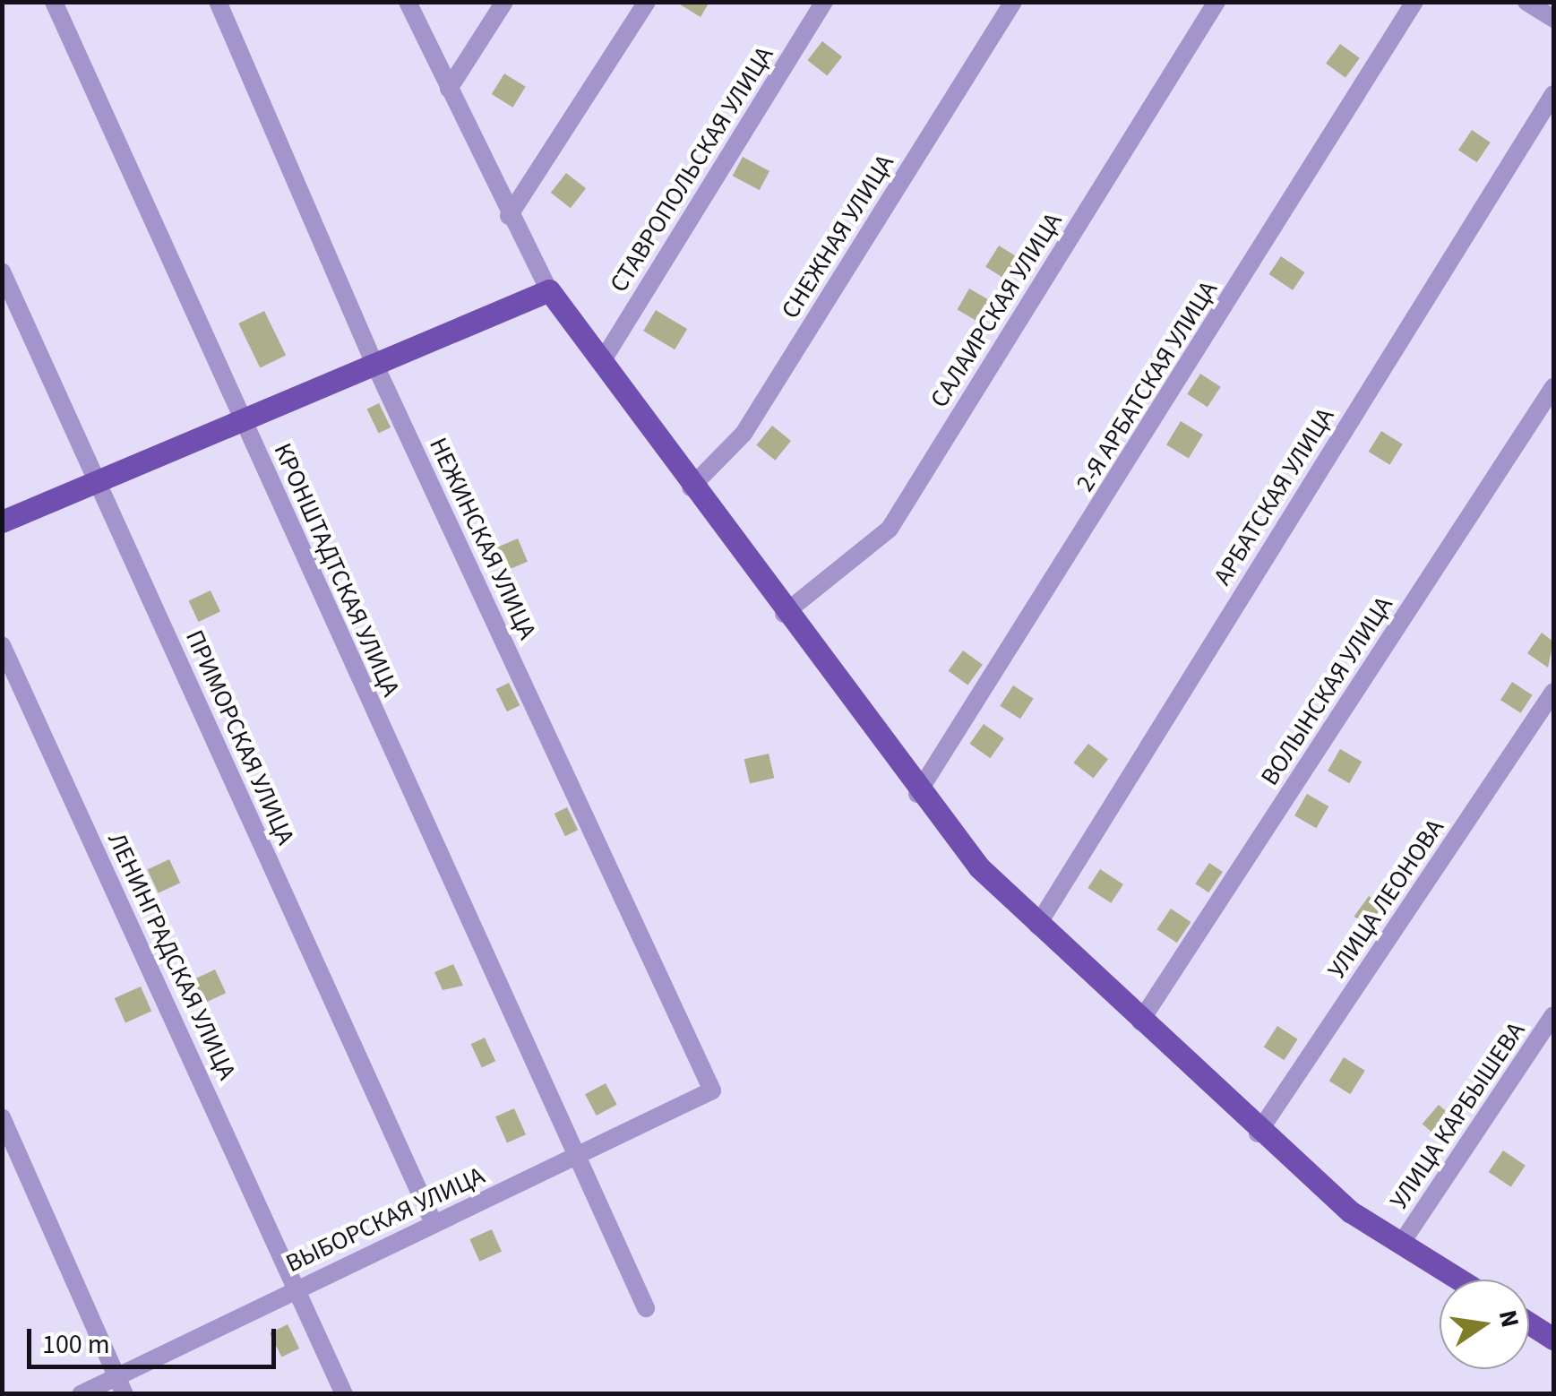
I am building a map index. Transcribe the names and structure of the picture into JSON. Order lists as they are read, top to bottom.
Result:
{
  "streets": {
    "street": [
      "СТАВРОПОЛЬСКАЯ УЛИЦА",
      "СНЕЖНАЯ УЛИЦА",
      "САЛАИРСКАЯ УЛИЦА",
      "2-Я АРБАТСКАЯ УЛИЦА",
      "АРБАТСКАЯ УЛИЦА",
      "НЕЖИНСКАЯ УЛИЦА",
      "КРОНШТАДТСКАЯ УЛИЦА",
      "ВОЛЫНСКАЯ УЛИЦА",
      "ПРИМОРСКАЯ УЛИЦА",
      "УЛИЦА ЛЕОНОВА",
      "ЛЕНИНГРАДСКАЯ УЛИЦА",
      "УЛИЦА КАРБЫШЕВА",
      "ВЫБОРСКАЯ УЛИЦА"
    ]
  },
  "crossings": [
    ["НЕЖИНСКАЯ УЛИЦА", "ВЫБОРСКАЯ УЛИЦА"],
    ["КРОНШТАДТСКАЯ УЛИЦА", "ВЫБОРСКАЯ УЛИЦА"],
    ["ПРИМОРСКАЯ УЛИЦА", "ВЫБОРСКАЯ УЛИЦА"],
    ["ЛЕНИНГРАДСКАЯ УЛИЦА", "ВЫБОРСКАЯ УЛИЦА"]
  ],
  "scale_bar": "100 m",
  "north": "right"
}
